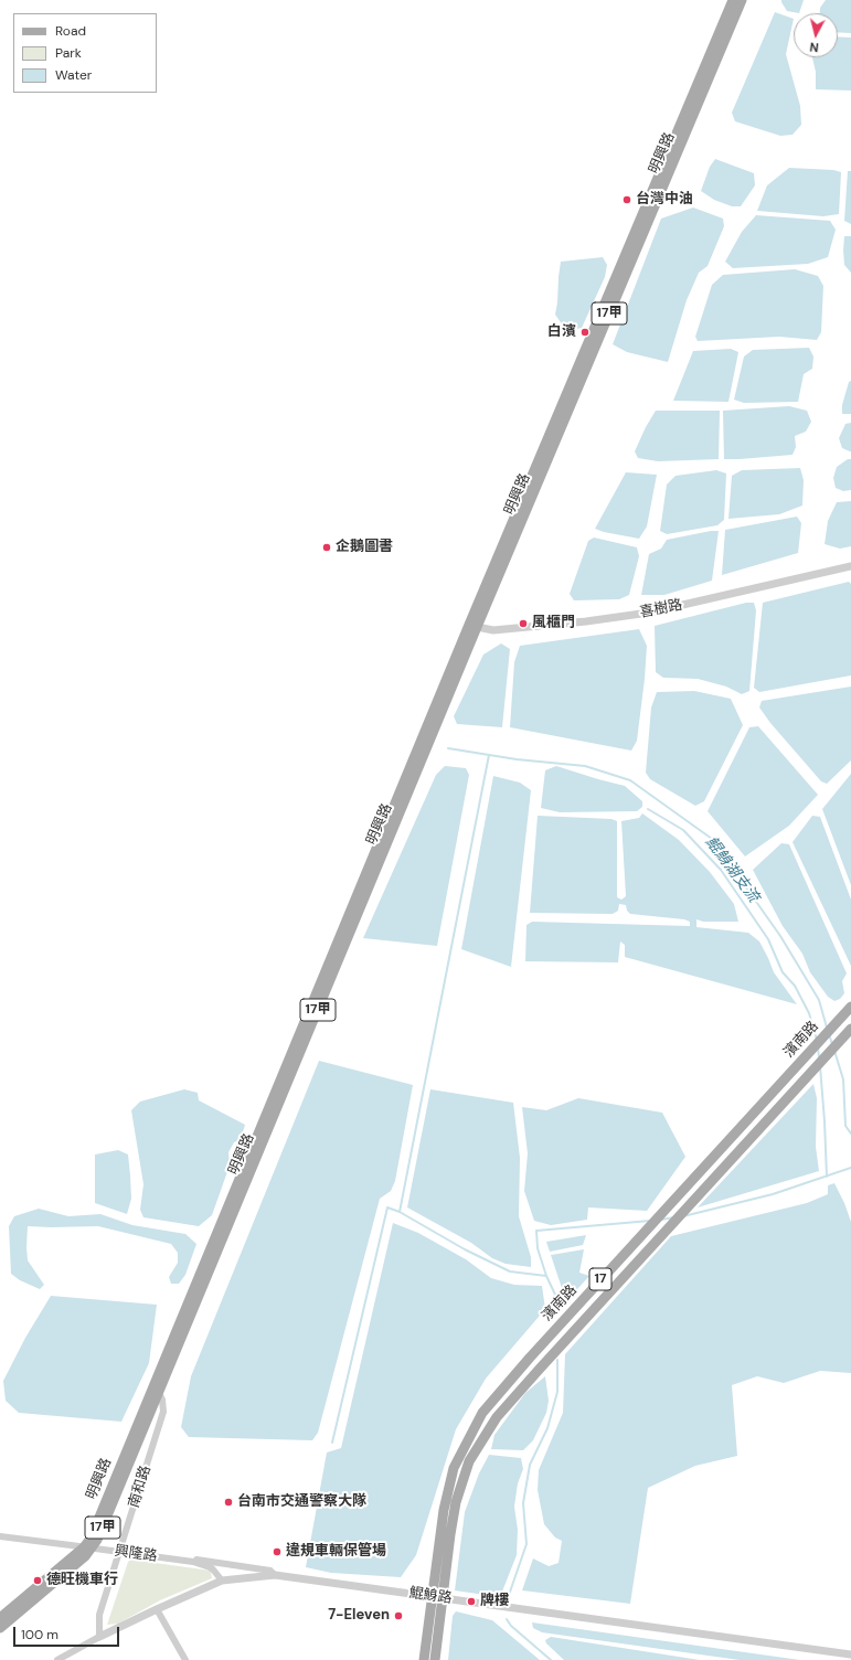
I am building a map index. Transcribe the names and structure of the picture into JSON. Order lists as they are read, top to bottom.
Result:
{
  "streets": {
    "main road": [
      "明興路",
      "17甲",
      "濱南路",
      "17"
    ],
    "street": [
      "喜樹路",
      "南和路",
      "興隆路",
      "鯤鯓路"
    ]
  },
  "crossings": [
    ["明興路", "喜樹路"],
    ["明興路", "南和路"],
    ["明興路", "興隆路"],
    ["濱南路", "鯤鯓路"],
    ["南和路", "興隆路"],
    ["南和路", "鯤鯓路"],
    ["興隆路", "鯤鯓路"]
  ],
  "water": ["鯤鯓湖支流"],
  "places": [
    "台灣中油",
    "白濱",
    "企鵝圖書",
    "風櫃門",
    "台南市交通警察大隊",
    "違規車輛保管場",
    "德旺機車行",
    "牌樓",
    "7-Eleven"
  ],
  "legend": ["Road", "Park", "Water"],
  "scale_bar": "100 m",
  "north": "bottom"
}
